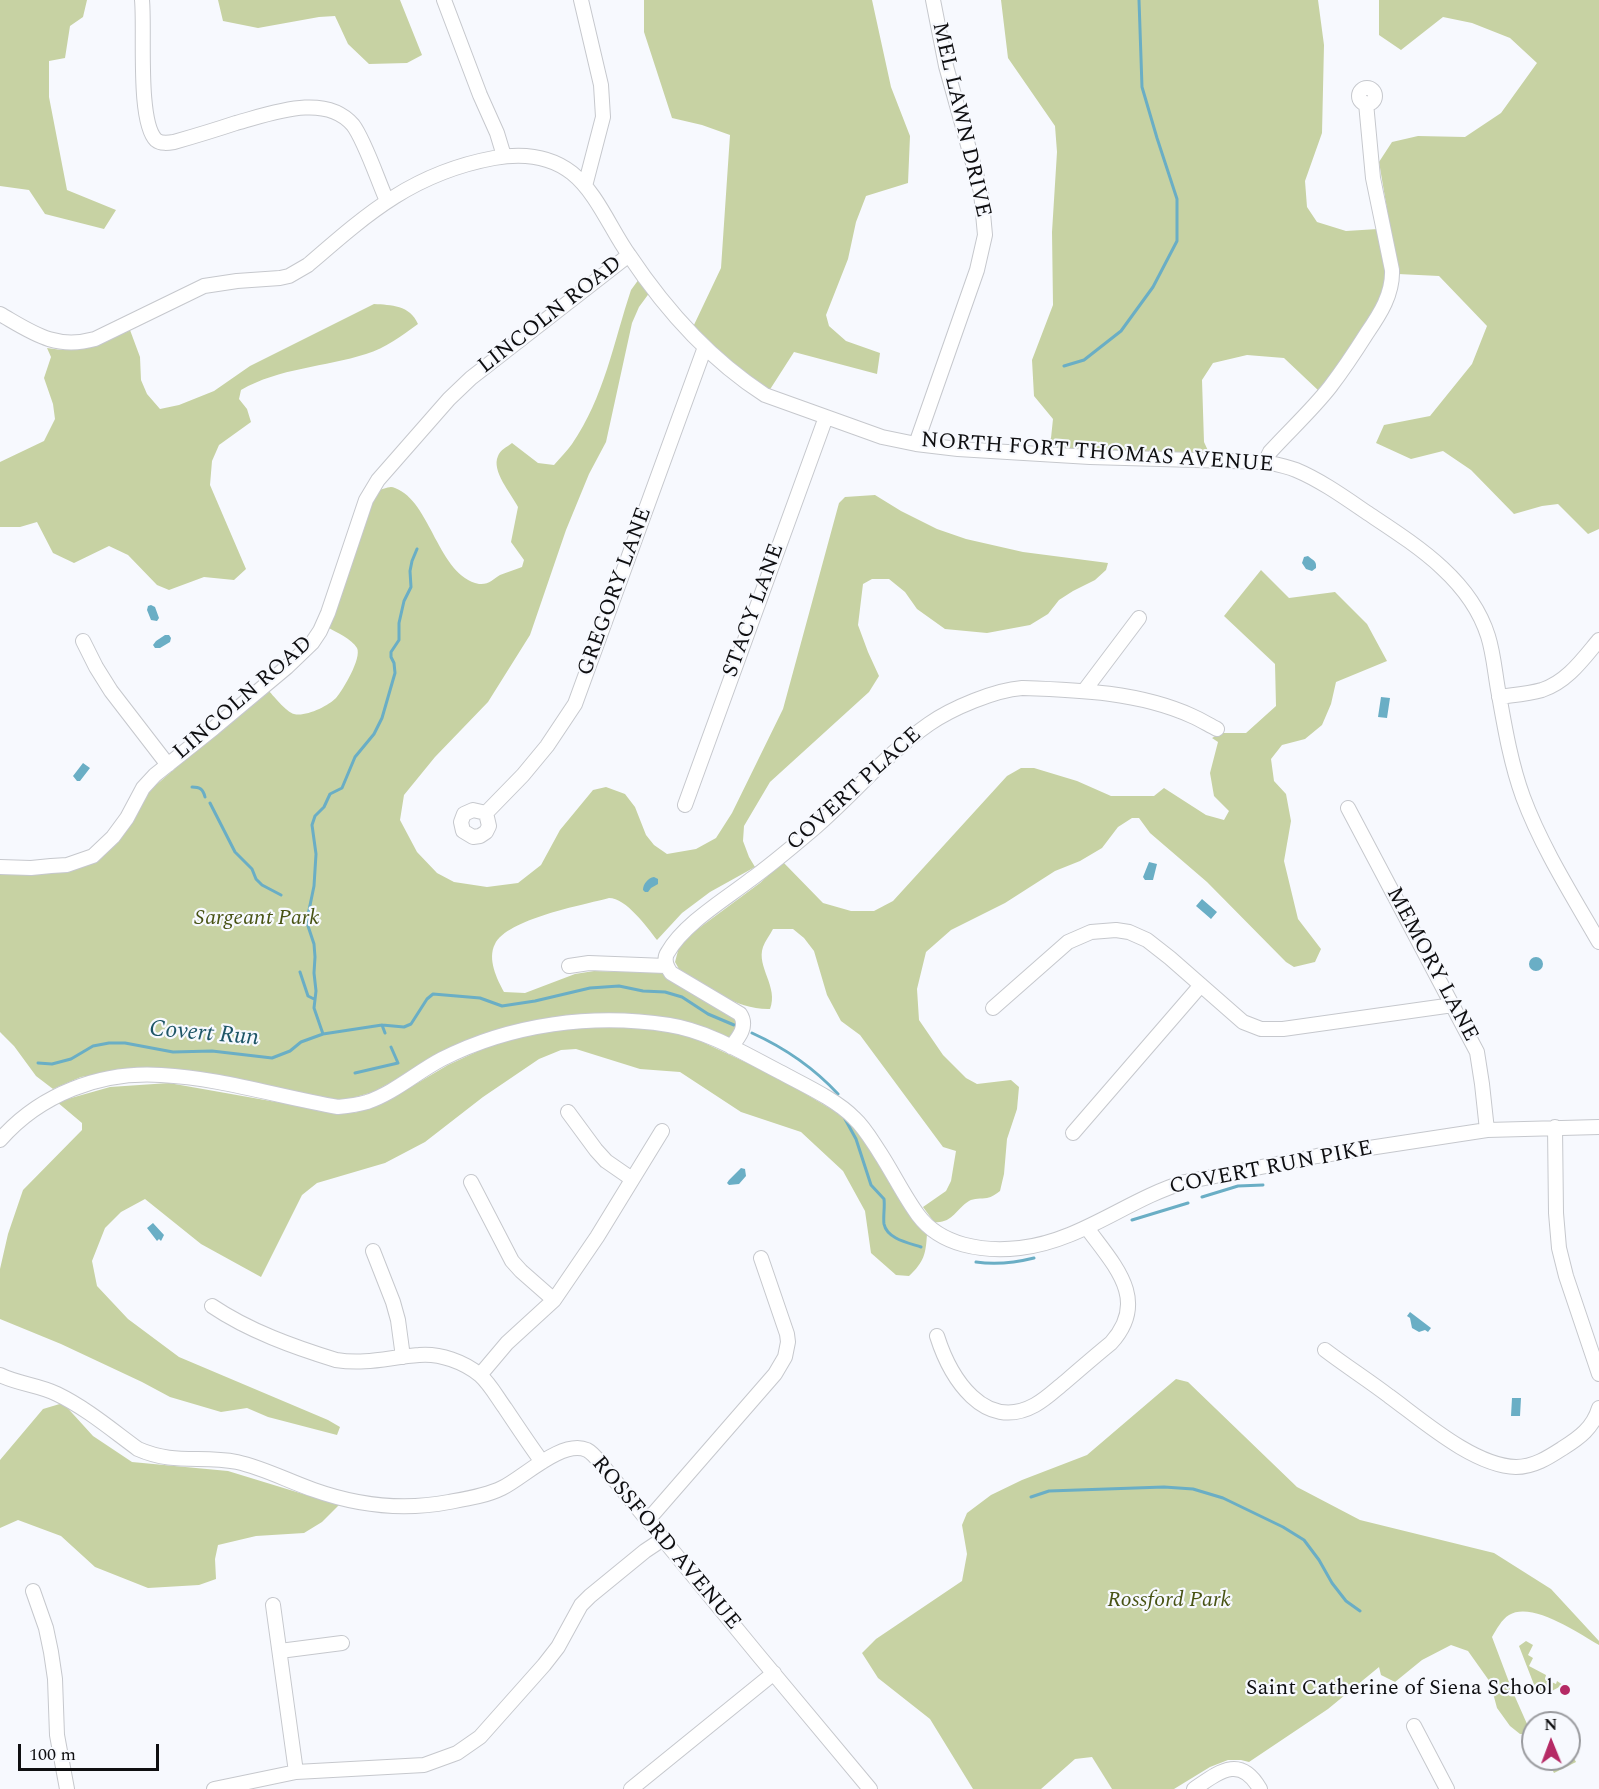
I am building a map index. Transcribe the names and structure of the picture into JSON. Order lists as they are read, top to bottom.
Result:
{
  "streets": {
    "street": [
      "MEL LAWN DRIVE",
      "LINCOLN ROAD",
      "NORTH FORT THOMAS AVENUE",
      "GREGORY LANE",
      "STACY LANE",
      "COVERT PLACE",
      "MEMORY LANE",
      "COVERT RUN PIKE",
      "ROSSFORD AVENUE"
    ]
  },
  "crossings": [
    ["MEL LAWN DRIVE", "NORTH FORT THOMAS AVENUE"],
    ["LINCOLN ROAD", "NORTH FORT THOMAS AVENUE"],
    ["NORTH FORT THOMAS AVENUE", "GREGORY LANE"],
    ["NORTH FORT THOMAS AVENUE", "STACY LANE"],
    ["MEMORY LANE", "COVERT RUN PIKE"]
  ],
  "water": ["Covert Run"],
  "parks": ["Sargeant Park", "Rossford Park"],
  "places": ["Saint Catherine of Siena School"],
  "scale_bar": "100 m",
  "north": "top"
}
